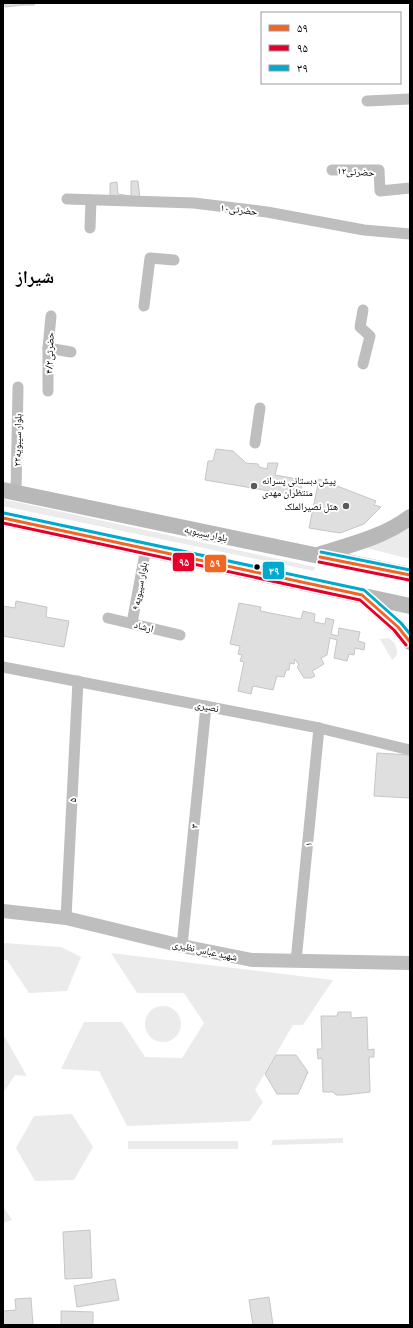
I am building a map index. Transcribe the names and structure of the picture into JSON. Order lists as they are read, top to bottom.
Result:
{
  "streets": {
    "main road": ["بلوار سیبویه"],
    "street": [
      "حضرتی۱۲",
      "حضرتی۱۰",
      "حضرتی۴/۲",
      "بلوار سیبویه۲۲",
      "بلوار سیبویه۹",
      "ارشاد",
      "نصیری",
      "۵",
      "۳",
      "۱",
      "شهید عباس نظیری"
    ]
  },
  "crossings": [
    ["بلوار سیبویه۲۲", "بلوار سیبویه"],
    ["بلوار سیبویه۹", "ارشاد"],
    ["نصیری", "۵"],
    ["نصیری", "۳"],
    ["نصیری", "۱"],
    ["۵", "شهید عباس نظیری"],
    ["۳", "شهید عباس نظیری"],
    ["۱", "شهید عباس نظیری"]
  ],
  "districts": ["شیراز"],
  "places": ["پیش دبستانی پسرانه منتظران مهدی", "هتل نصیرالملک"],
  "lines": ["transit line ۳۹", "transit line ۵۹", "transit line ۹۵"],
  "legend": ["۵۹", "۹۵", "۳۹"]
}
